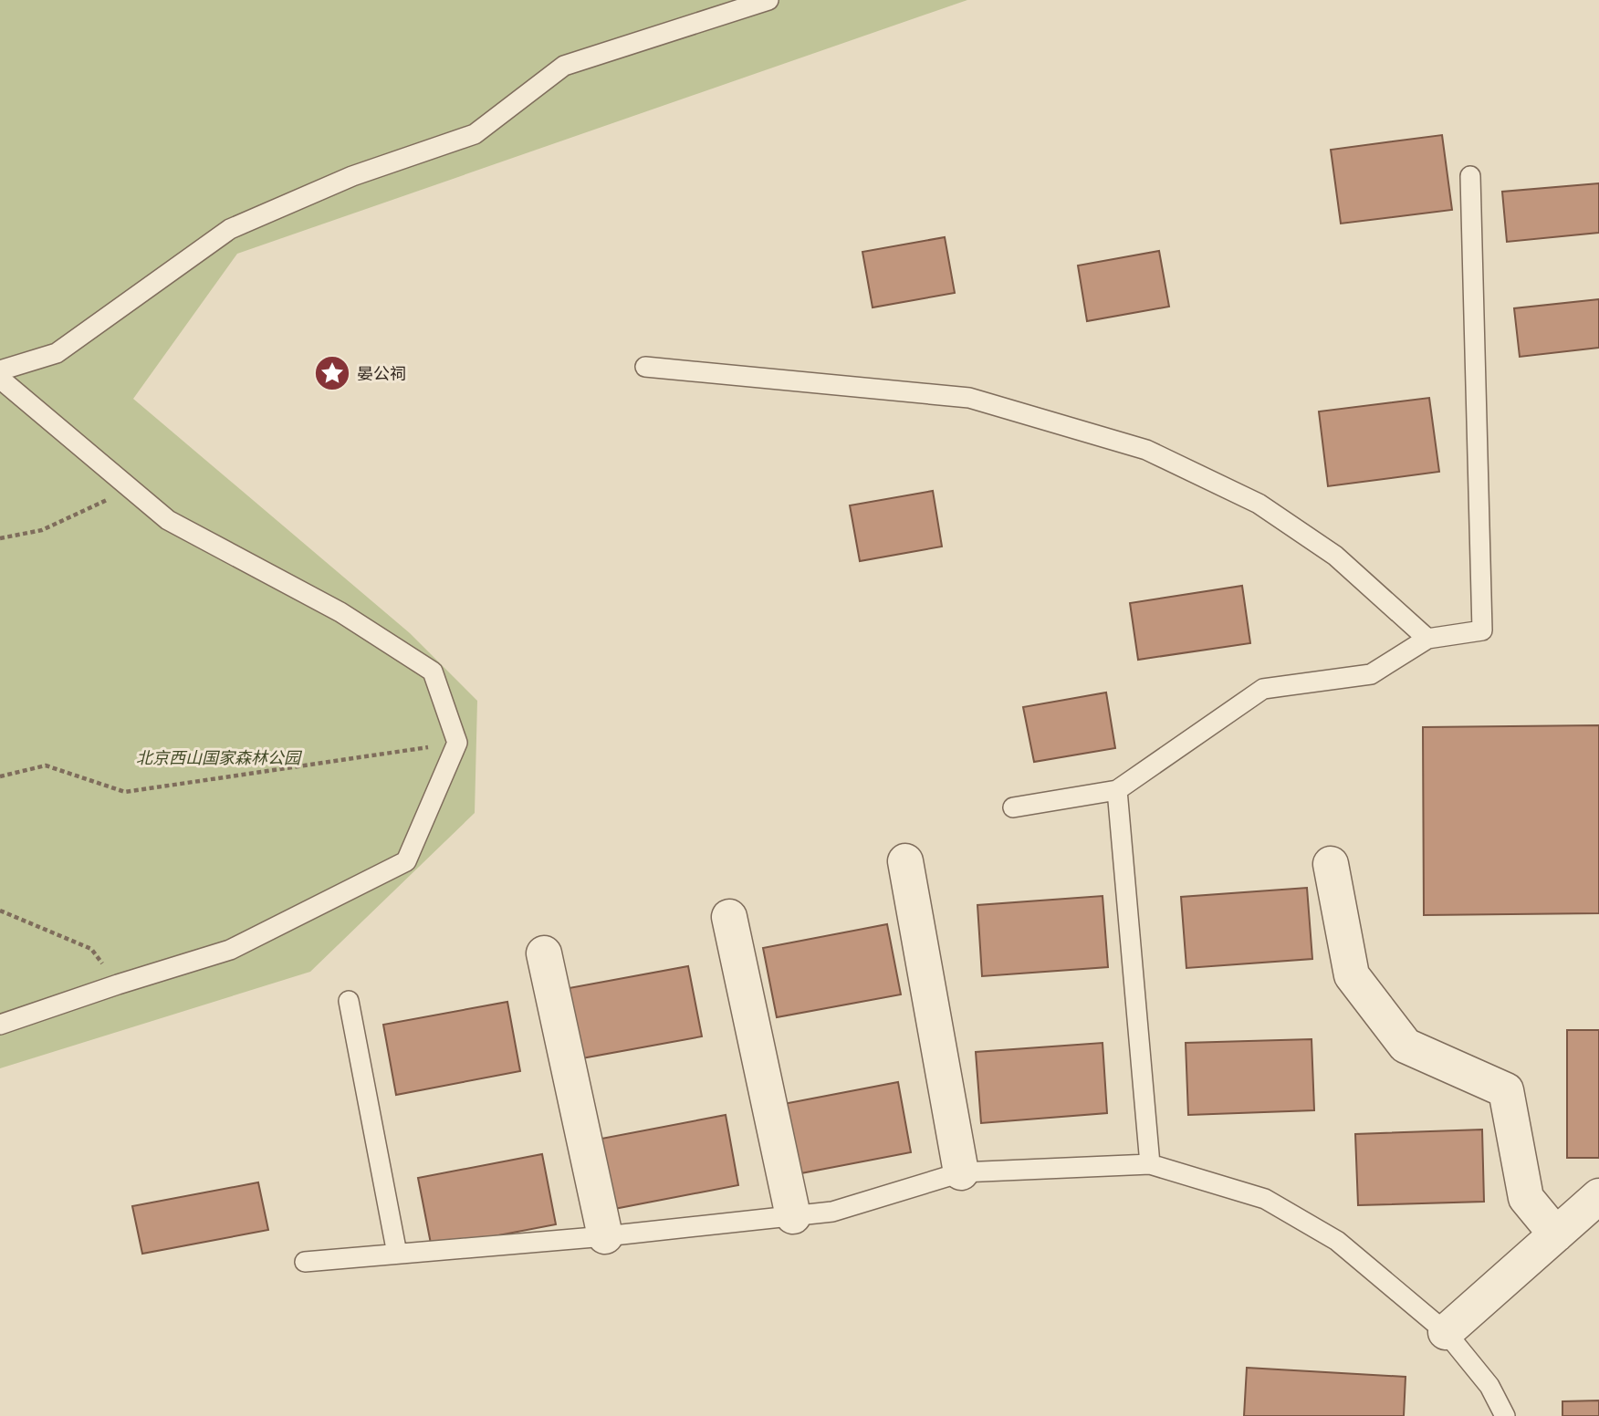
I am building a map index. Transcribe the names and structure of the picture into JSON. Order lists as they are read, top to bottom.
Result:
{
  "parks": ["北京西山国家森林公园"],
  "places": {
    "place": ["晏公祠"]
  }
}
